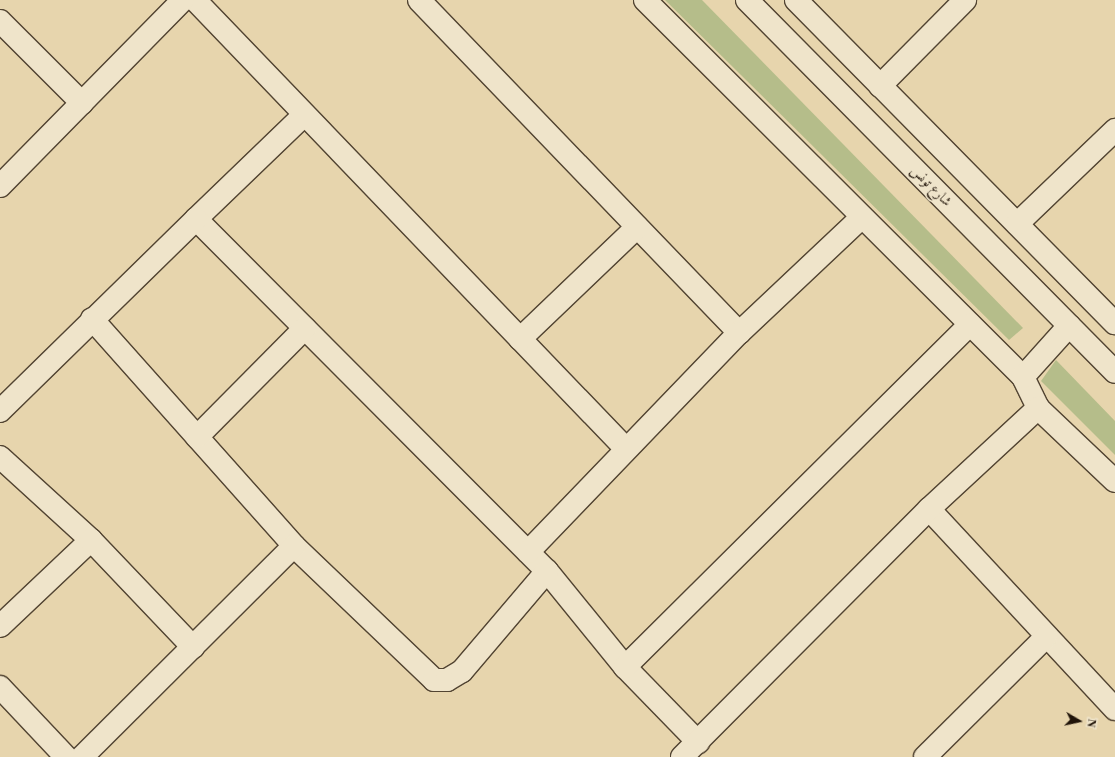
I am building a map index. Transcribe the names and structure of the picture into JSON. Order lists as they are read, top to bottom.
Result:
{
  "streets": {
    "street": ["شارع تونس"]
  },
  "north": "right"
}
